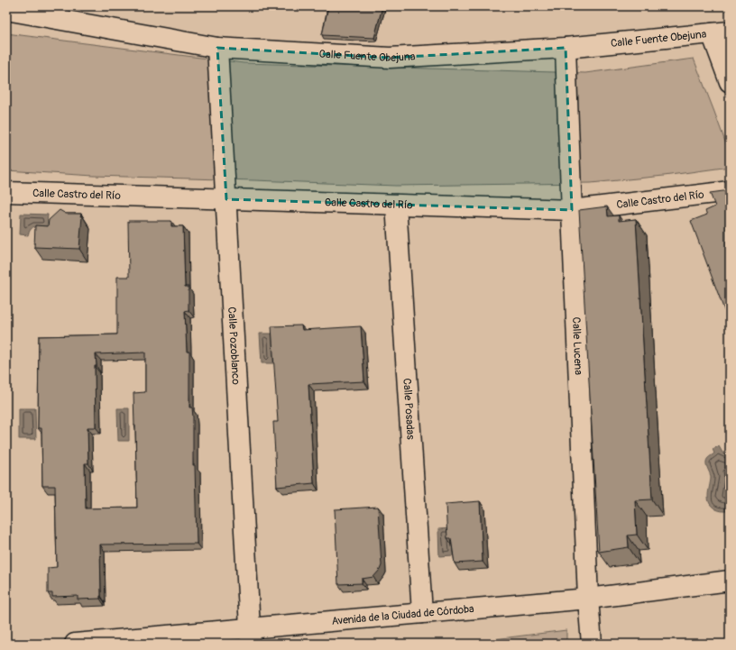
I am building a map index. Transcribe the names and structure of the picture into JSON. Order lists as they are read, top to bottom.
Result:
{
  "streets": {
    "street": [
      "Calle Fuente Obejuna",
      "Calle Castro del Río",
      "Calle Pozoblanco",
      "Calle Lucena",
      "Calle Posadas",
      "Avenida de la Ciudad de Córdoba"
    ]
  },
  "crossings": [
    ["Calle Fuente Obejuna", "Calle Pozoblanco"],
    ["Calle Fuente Obejuna", "Calle Lucena"],
    ["Calle Castro del Río", "Calle Pozoblanco"],
    ["Calle Castro del Río", "Calle Lucena"],
    ["Calle Castro del Río", "Calle Posadas"],
    ["Calle Pozoblanco", "Avenida de la Ciudad de Córdoba"],
    ["Calle Lucena", "Avenida de la Ciudad de Córdoba"],
    ["Calle Posadas", "Avenida de la Ciudad de Córdoba"]
  ]
}
